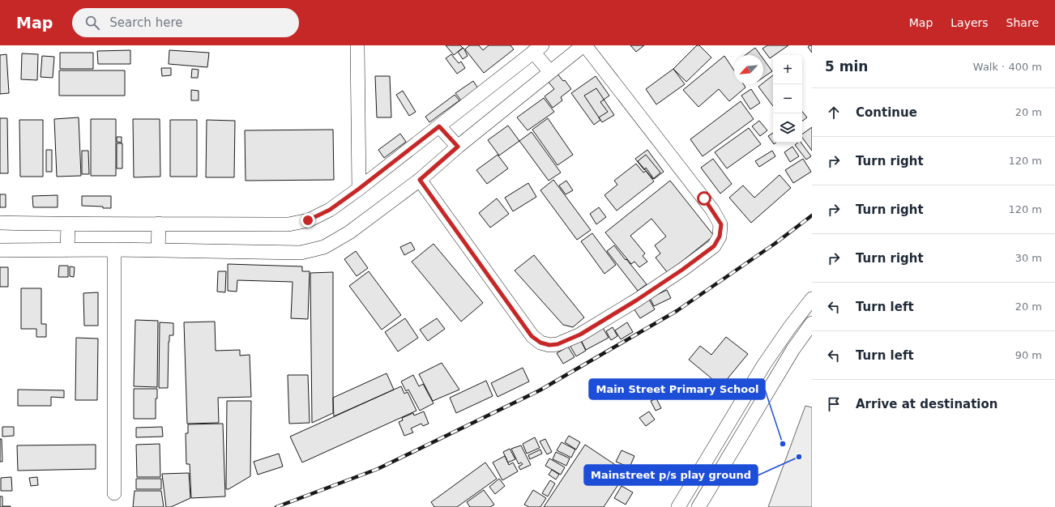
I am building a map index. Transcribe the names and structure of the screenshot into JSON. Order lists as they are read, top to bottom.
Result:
{
  "places": ["Main Street Primary School", "Mainstreet p/s play ground"],
  "north": "bottom left",
  "page": {
    "header": "Map",
    "search": "Search here",
    "nav": ["Map", "Layers", "Share"],
    "heading": ["5 min", "Walk · 400 m"],
    "map_buttons": ["+", "−"],
    "list": [
      ["Continue", "20 m"],
      ["Turn right", "120 m"],
      ["Turn right", "120 m"],
      ["Turn right", "30 m"],
      ["Turn left", "20 m"],
      ["Turn left", "90 m"],
      "Arrive at destination"
    ]
  }
}
